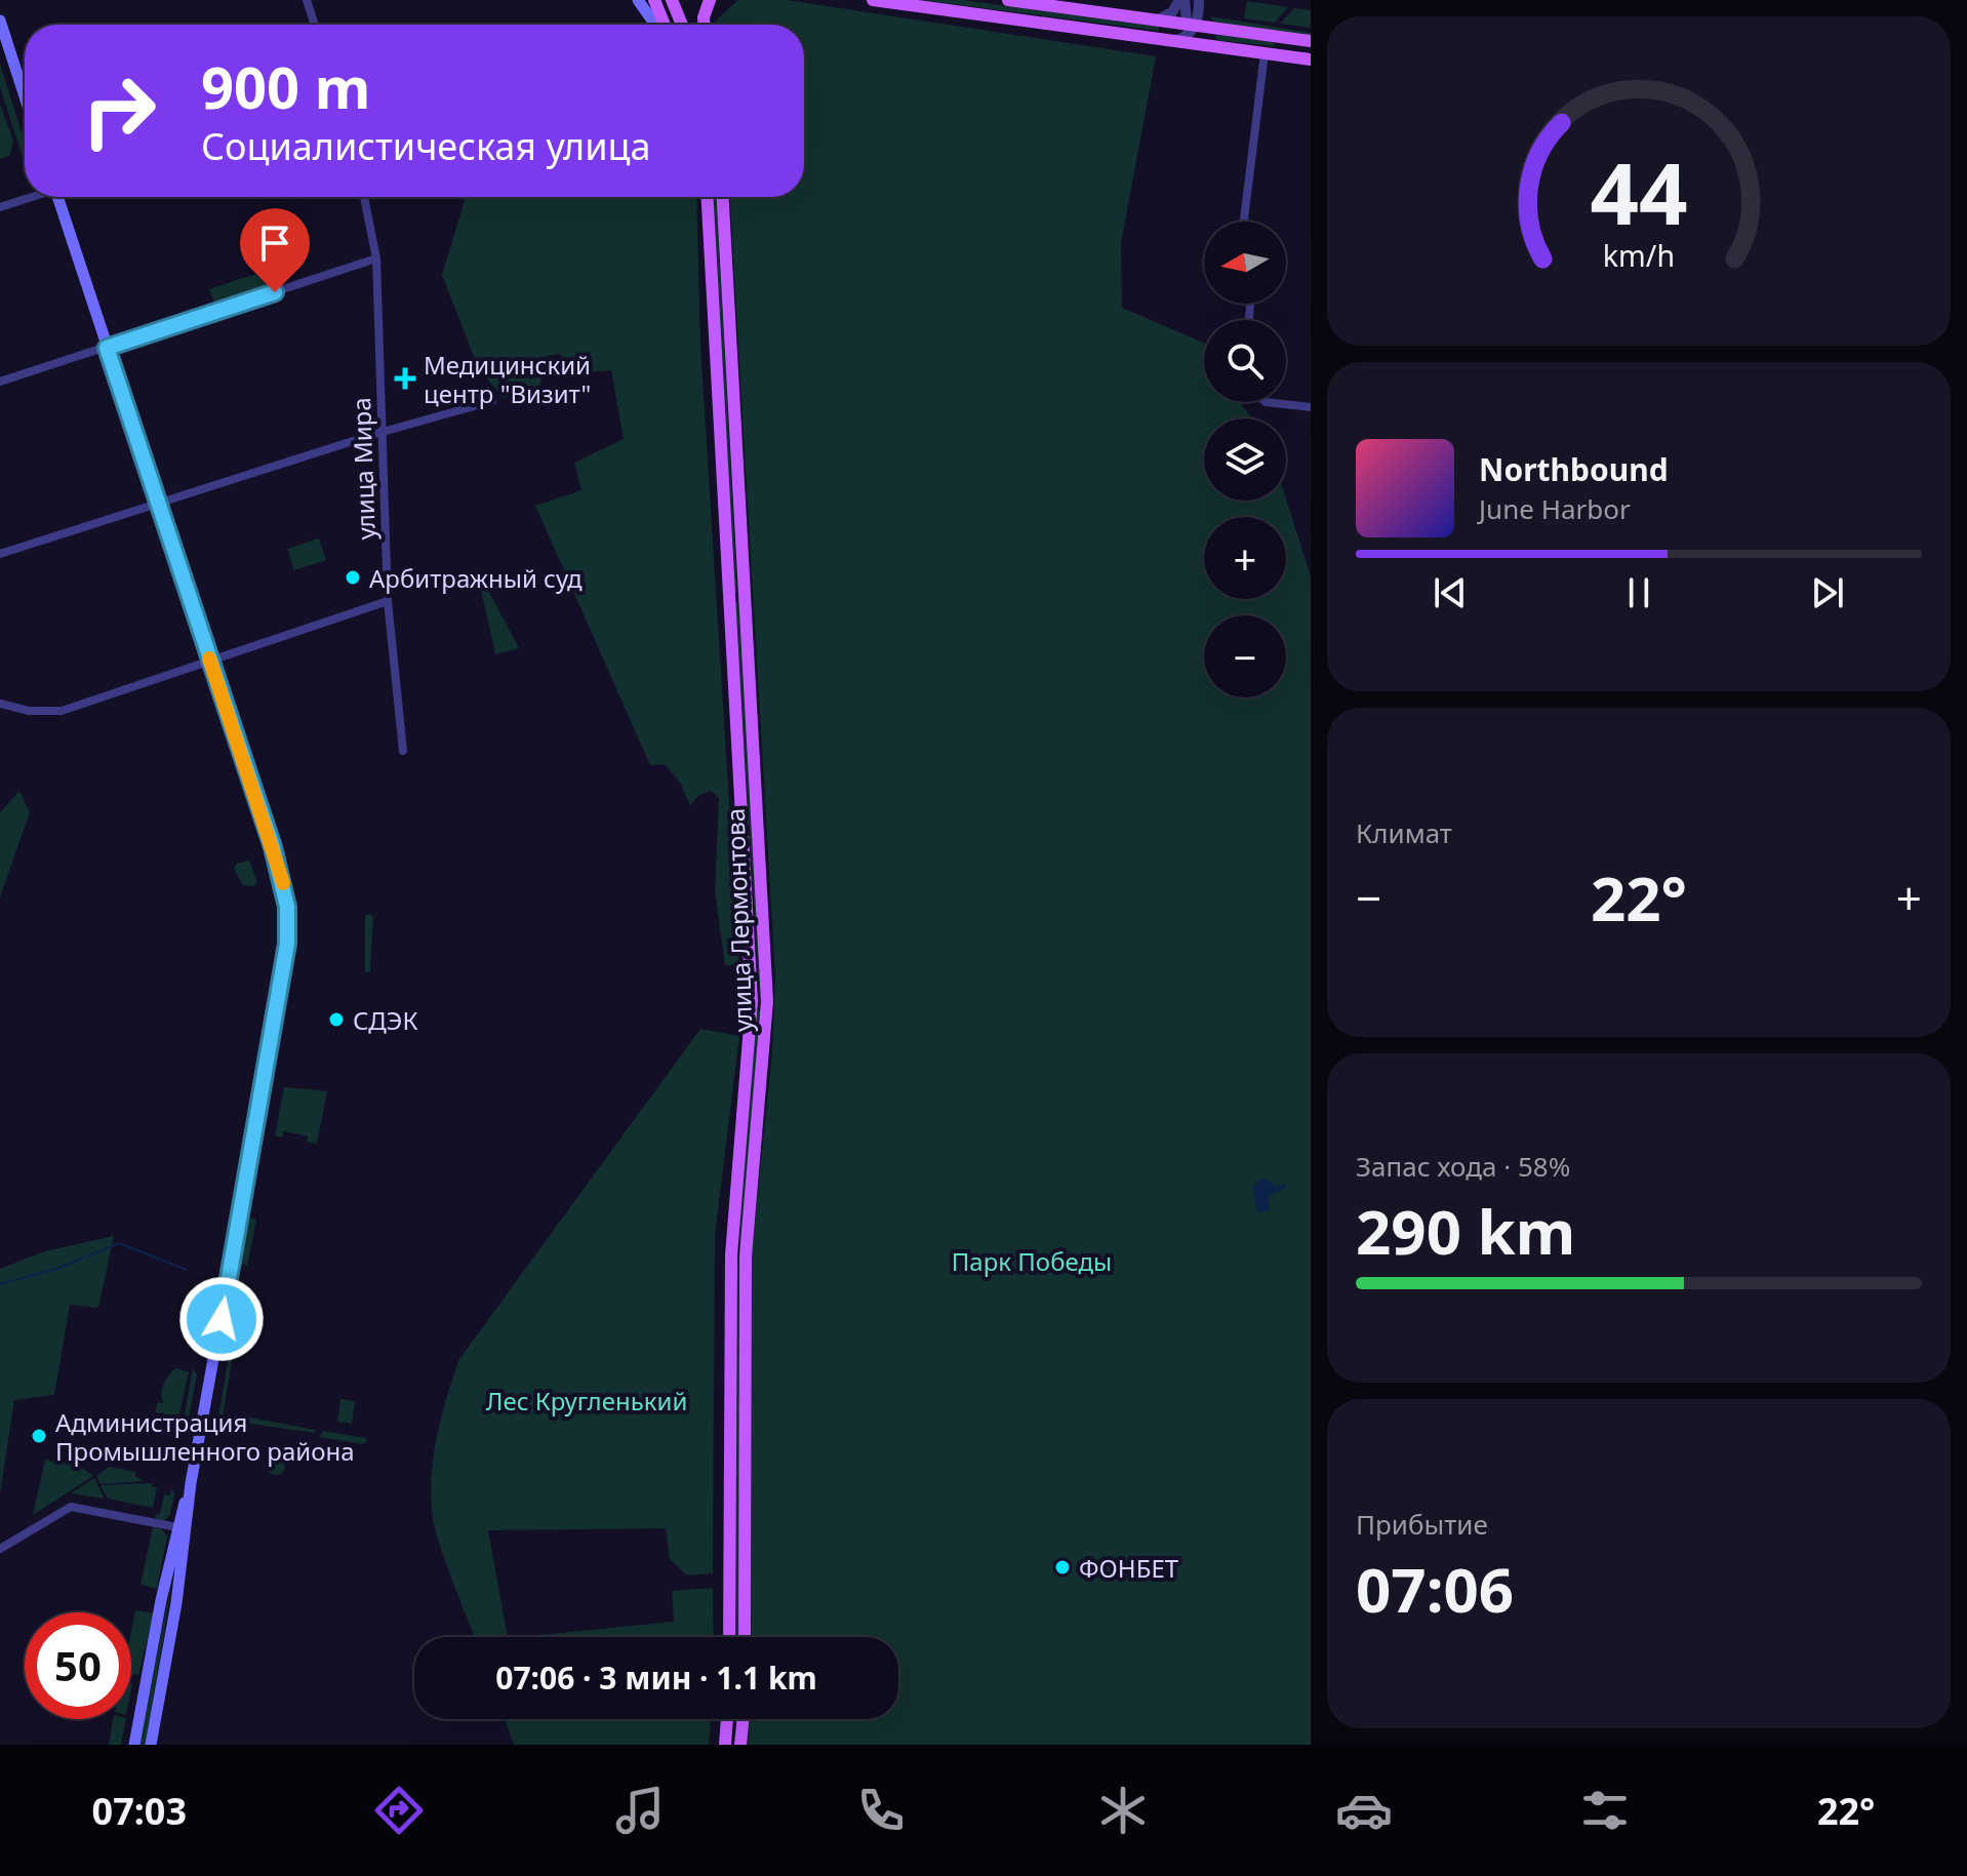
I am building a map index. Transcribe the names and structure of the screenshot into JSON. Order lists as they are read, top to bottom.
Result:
{
  "streets": {
    "main road": ["улица Лермонтова"],
    "street": ["улица Мира"]
  },
  "parks": ["Парк Победы", "Лес Кругленький"],
  "places": {
    "health": ["Медицинский центр \"Визит\""],
    "other": [
      "Арбитражный суд",
      "СДЭК",
      "Администрация Промышленного района",
      "ФОНБЕТ"
    ]
  },
  "north": "left",
  "page": {
    "turn": ["900 m", "Социалистическая улица"],
    "map_buttons": ["+", "−"],
    "song": ["Northbound", "June Harbor"],
    "tile": [
      "Климат",
      ["Запас хода · 58%", "290 km"],
      ["Прибытие", "07:06"]
    ],
    "heat": ["−", "22°", "+"],
    "limit": "50",
    "trip": "07:06 · 3 мин · 1.1 km",
    "tabs": ["07:03", "22°"],
    "gauge": ["44", "km/h"]
  }
}
